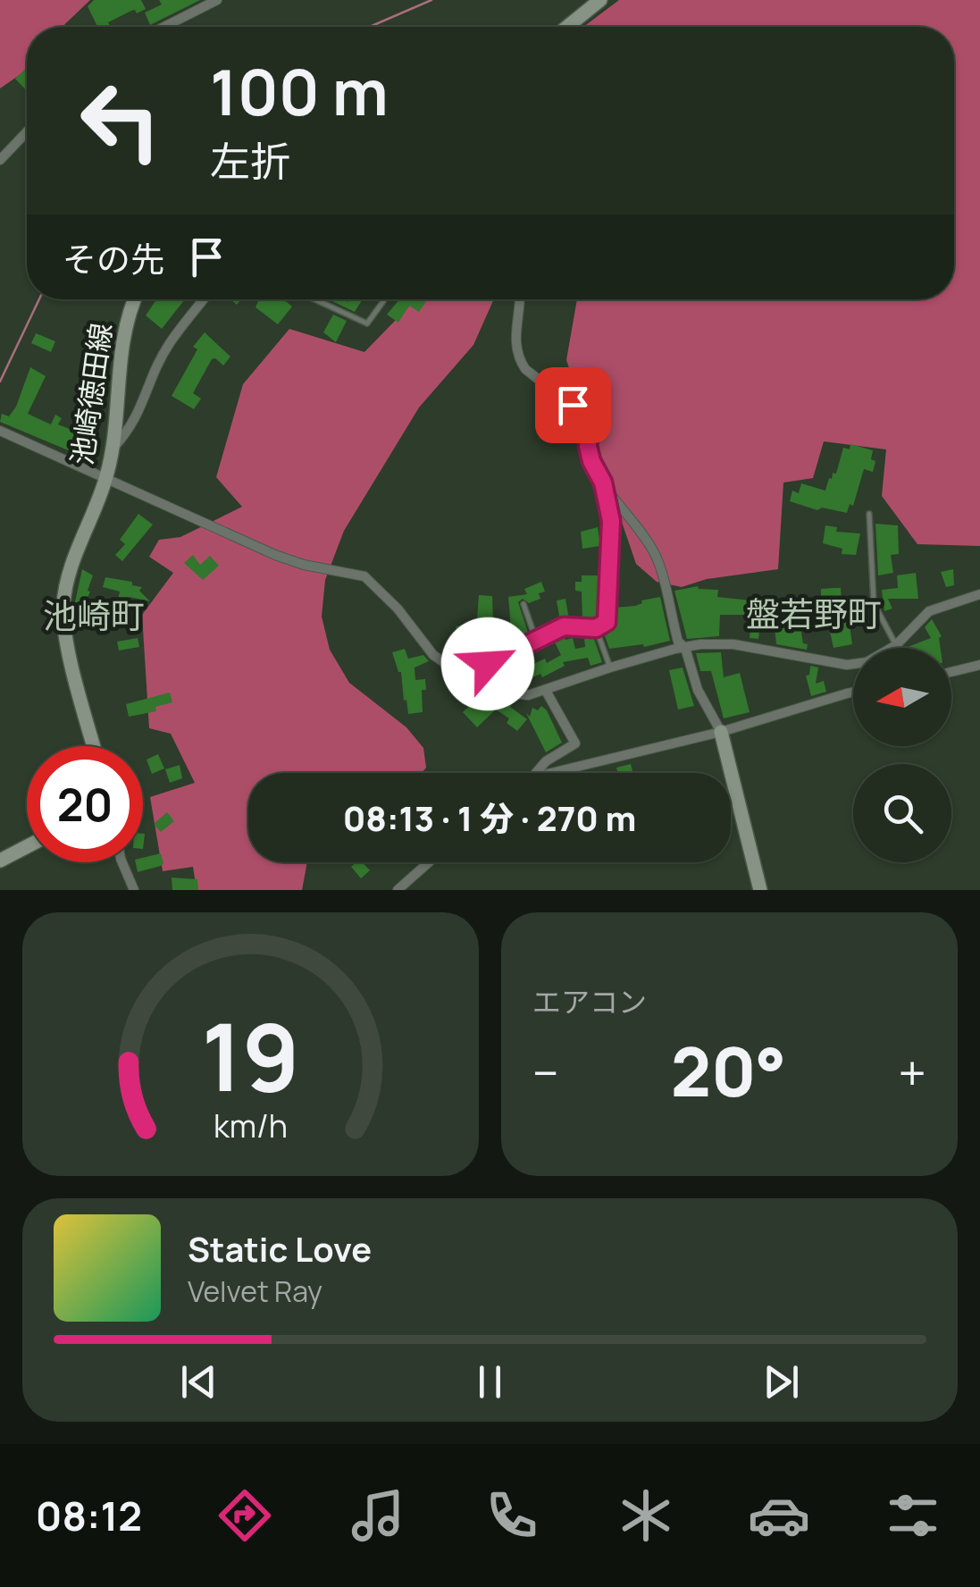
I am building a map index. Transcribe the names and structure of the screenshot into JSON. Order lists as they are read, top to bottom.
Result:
{
  "streets": {
    "main road": ["池崎徳田線"]
  },
  "districts": ["盤若野町", "池崎町"],
  "north": "left",
  "page": {
    "turn": ["100 m", "左折"],
    "then": "その先",
    "limit": "20",
    "trip": "08:13 · 1 分 · 270 m",
    "tile": "エアコン",
    "heat": ["−", "20°", "+"],
    "song": ["Static Love", "Velvet Ray"],
    "tabs": "08:12",
    "gauge": ["19", "km/h"]
  }
}
